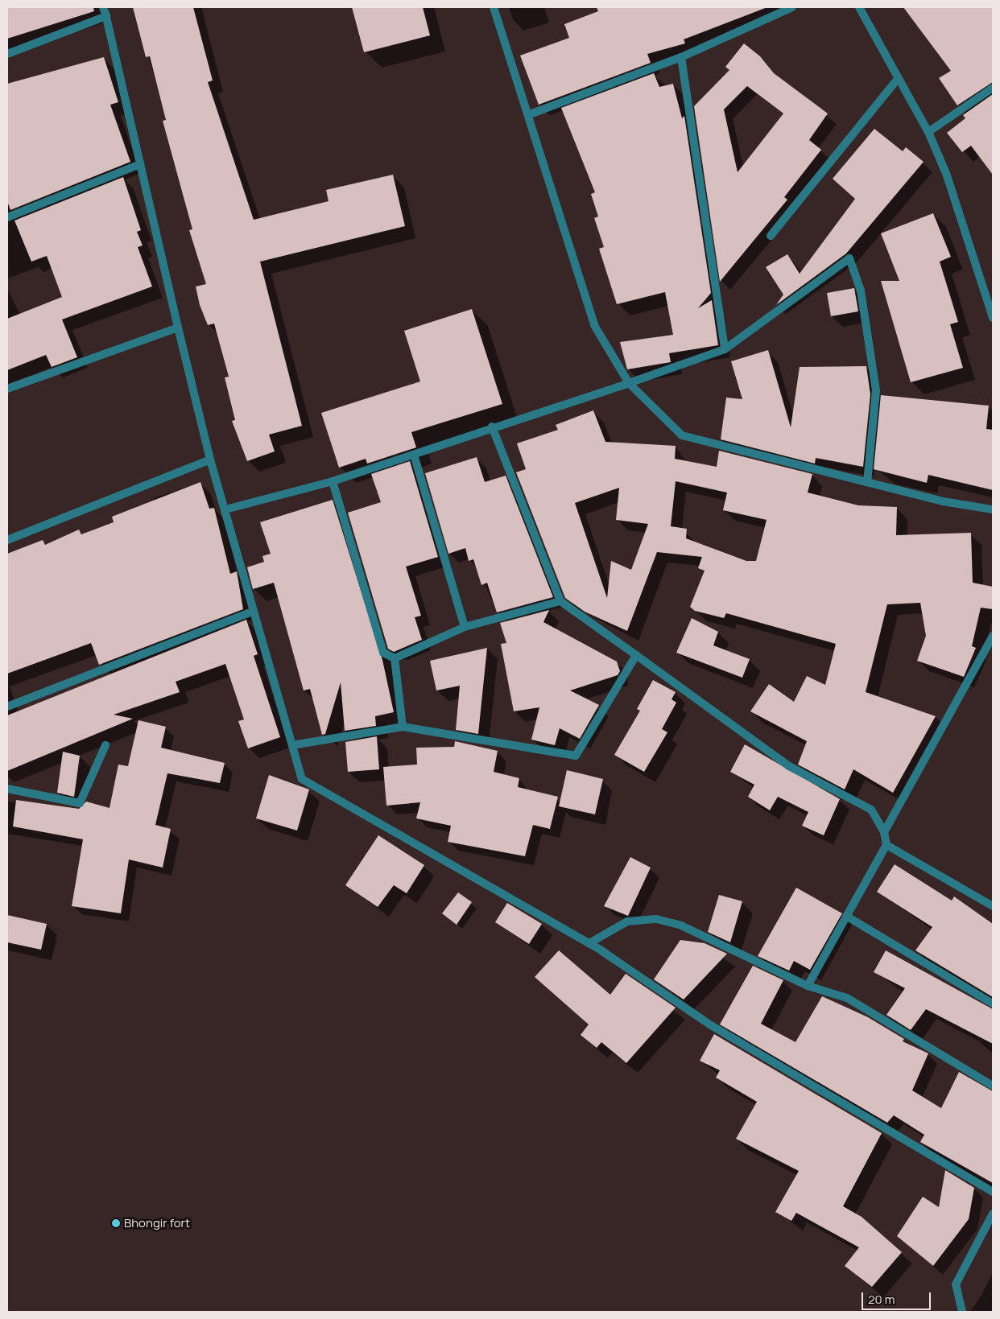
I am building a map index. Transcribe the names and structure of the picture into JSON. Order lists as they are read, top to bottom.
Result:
{
  "places": ["Bhongir fort"],
  "scale_bar": "20 m"
}
